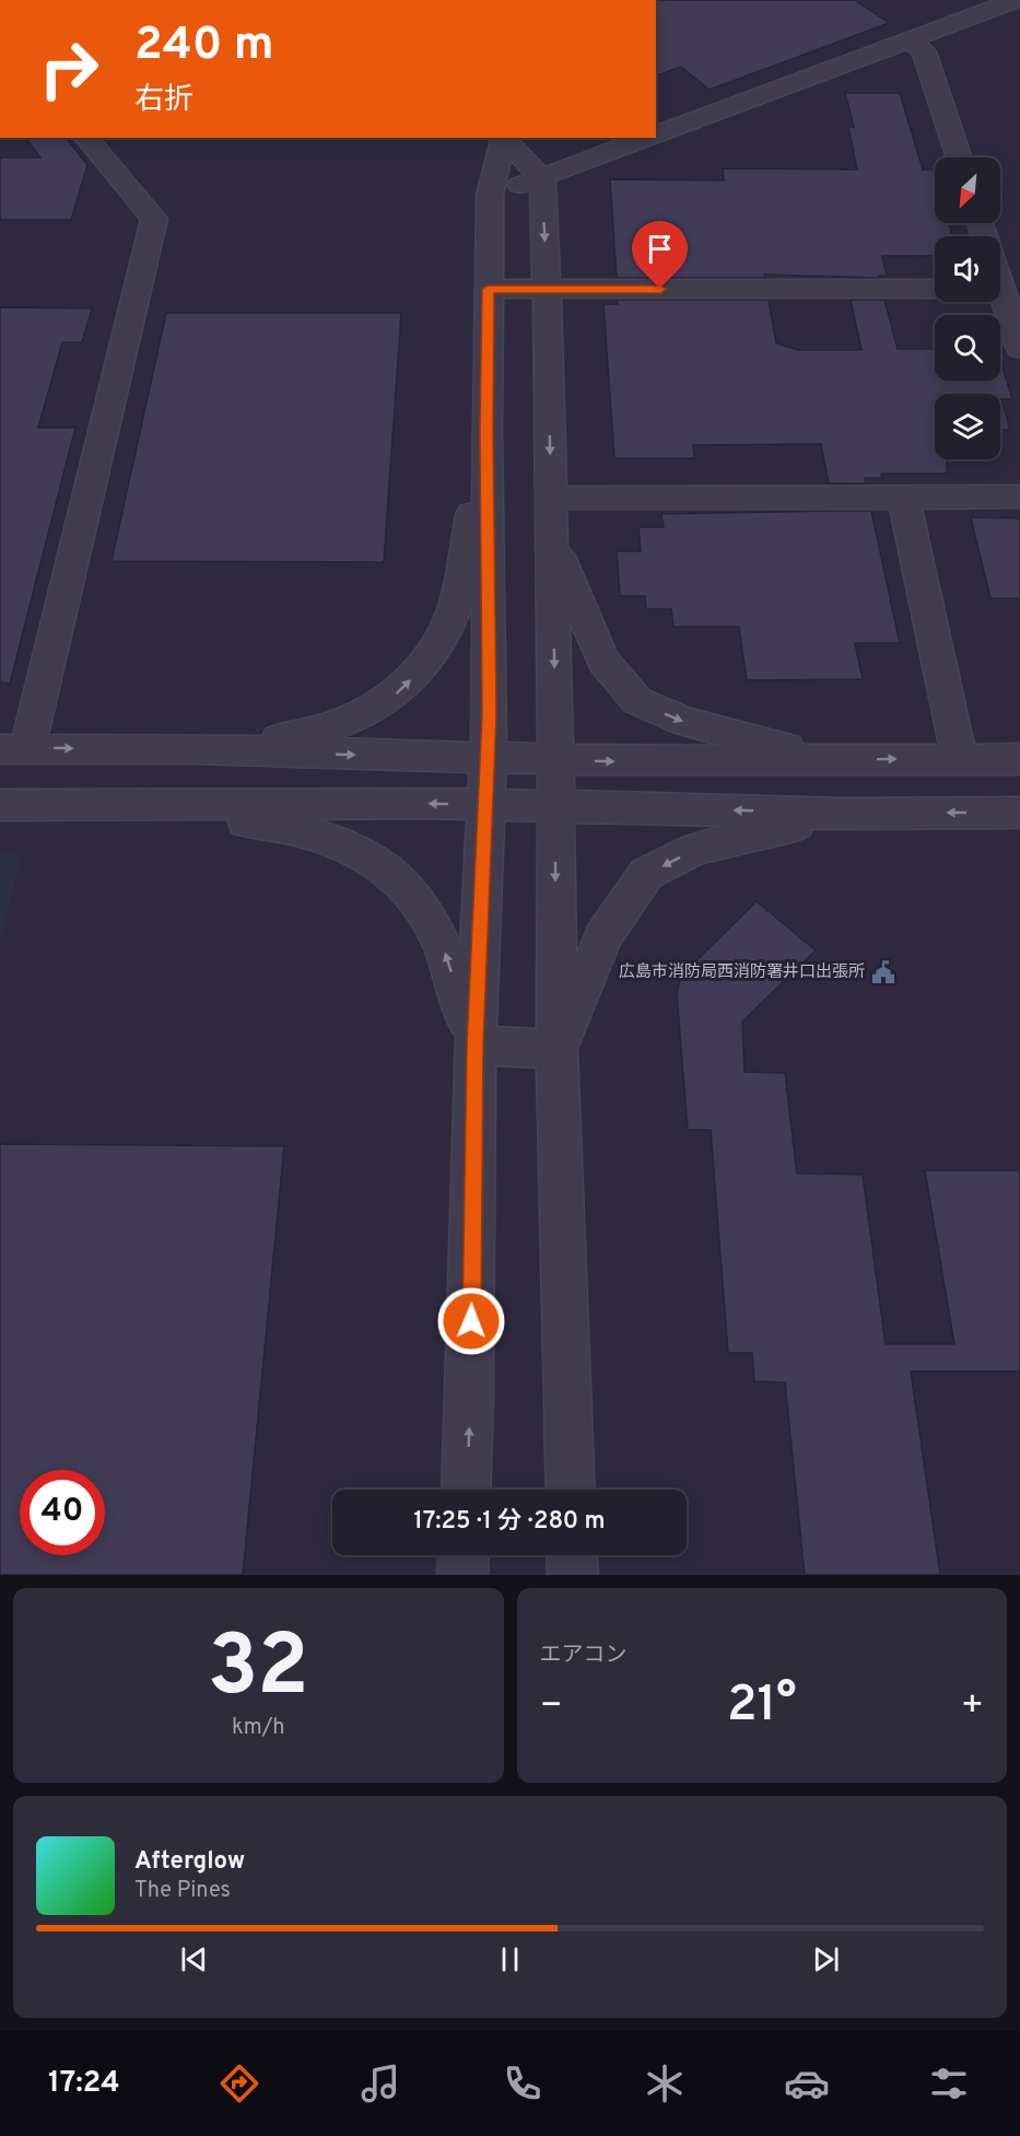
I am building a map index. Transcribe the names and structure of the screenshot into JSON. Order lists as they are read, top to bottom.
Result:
{
  "places": {
    "public building": ["広島市消防局西消防署井口出張所"]
  },
  "north": "bottom left",
  "page": {
    "turn": ["240 m", "右折"],
    "limit": "40",
    "trip": "17:25 · 1 分 · 280 m",
    "tile": [
      ["32", "km/h"],
      "エアコン"
    ],
    "heat": ["−", "21°", "+"],
    "song": ["Afterglow", "The Pines"],
    "tabs": "17:24"
  }
}
